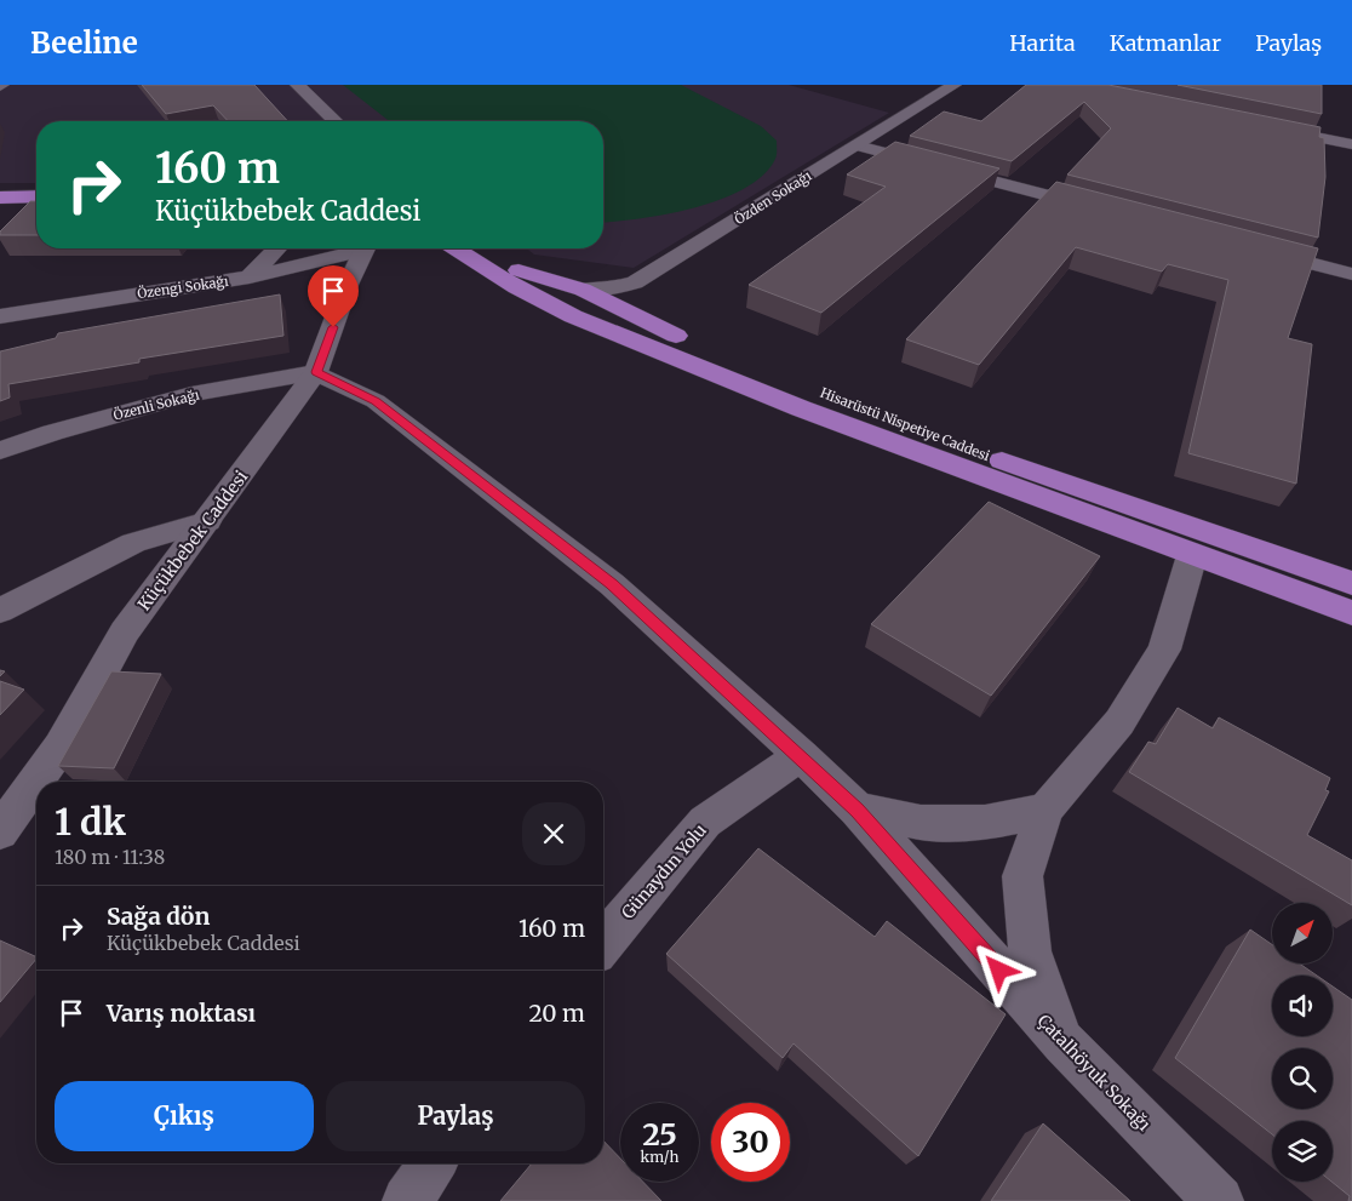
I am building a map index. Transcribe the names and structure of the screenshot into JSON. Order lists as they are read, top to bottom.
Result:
{
  "streets": {
    "main road": ["Hisarüstü Nispetiye Caddesi"],
    "street": [
      "Özden Sokağı",
      "Özengi Sokağı",
      "Özenli Sokağı",
      "Küçükbebek Caddesi",
      "Günaydın Yolu",
      "Çatalhöyuk Sokağı"
    ]
  },
  "crossings": [
    ["Özden Sokağı", "Hisarüstü Nispetiye Caddesi"],
    ["Özenli Sokağı", "Küçükbebek Caddesi"],
    ["Özenli Sokağı", "Çatalhöyuk Sokağı"],
    ["Küçükbebek Caddesi", "Çatalhöyuk Sokağı"],
    ["Günaydın Yolu", "Çatalhöyuk Sokağı"]
  ],
  "north": "top right",
  "page": {
    "header": "Beeline",
    "nav": ["Harita", "Katmanlar", "Paylaş"],
    "turn": ["160 m", "Küçükbebek Caddesi"],
    "heading": ["1 dk", "180 m · 11:38"],
    "list": [
      {
        "name": "Sağa dön",
        "note": "Küçükbebek Caddesi",
        "value": "160 m"
      },
      {
        "name": "Varış noktası",
        "value": "20 m"
      }
    ],
    "buttons": ["Çıkış", "Paylaş"],
    "speed": "25 km/h",
    "limit": "30"
  }
}
